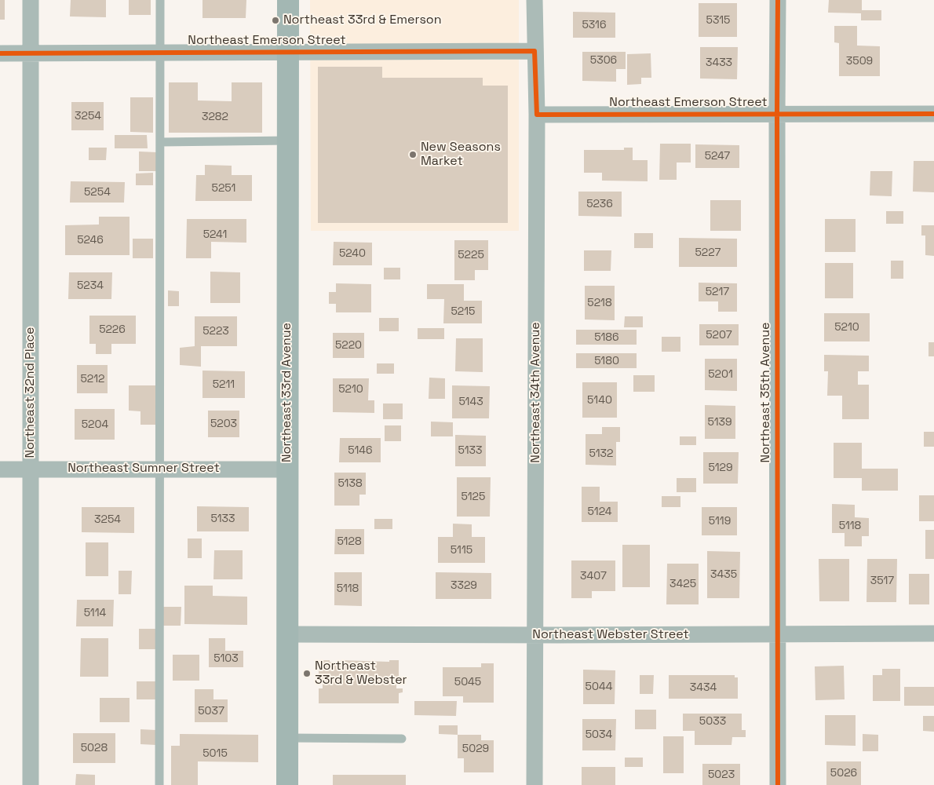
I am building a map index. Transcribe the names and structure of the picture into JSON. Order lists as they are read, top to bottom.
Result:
{
  "streets": {
    "main road": ["Northeast 33rd Avenue"],
    "street": [
      "Northeast Emerson Street",
      "Northeast 32nd Place",
      "Northeast 34th Avenue",
      "Northeast 35th Avenue",
      "Northeast Sumner Street",
      "Northeast Webster Street"
    ]
  },
  "crossings": [
    ["Northeast Emerson Street", "Northeast 32nd Place"],
    ["Northeast Emerson Street", "Northeast 33rd Avenue"],
    ["Northeast Emerson Street", "Northeast 34th Avenue"],
    ["Northeast Emerson Street", "Northeast 35th Avenue"],
    ["Northeast 32nd Place", "Northeast Sumner Street"],
    ["Northeast 33rd Avenue", "Northeast Sumner Street"],
    ["Northeast 33rd Avenue", "Northeast Webster Street"],
    ["Northeast 34th Avenue", "Northeast Webster Street"],
    ["Northeast 35th Avenue", "Northeast Webster Street"]
  ],
  "places": ["Northeast 33rd & Emerson", "New Seasons Market", "Northeast 33rd & Webster"],
  "house_numbers": [
    "5315",
    "5316",
    "5306",
    "3509",
    "3433",
    "3254",
    "3282",
    "5247",
    "5251",
    "5254",
    "5236",
    "5241",
    "5246",
    "5227",
    "5240",
    "5225",
    "5234",
    "5217",
    "5218",
    "5215",
    "5210",
    "5226",
    "5223",
    "5207",
    "5186",
    "5220",
    "5180",
    "5201",
    "5212",
    "5211",
    "5210",
    "5140",
    "5143",
    "5139",
    "5203",
    "5204",
    "5146",
    "5133",
    "5132",
    "5129",
    "5138",
    "5125",
    "5124",
    "5133",
    "3254",
    "5119",
    "5118",
    "5128",
    "5115",
    "3435",
    "3407",
    "3517",
    "3425",
    "3329",
    "5118",
    "5114",
    "5103",
    "5045",
    "5044",
    "3434",
    "5037",
    "5033",
    "5034",
    "5028",
    "5029",
    "5015",
    "5026",
    "5023"
  ]
}
